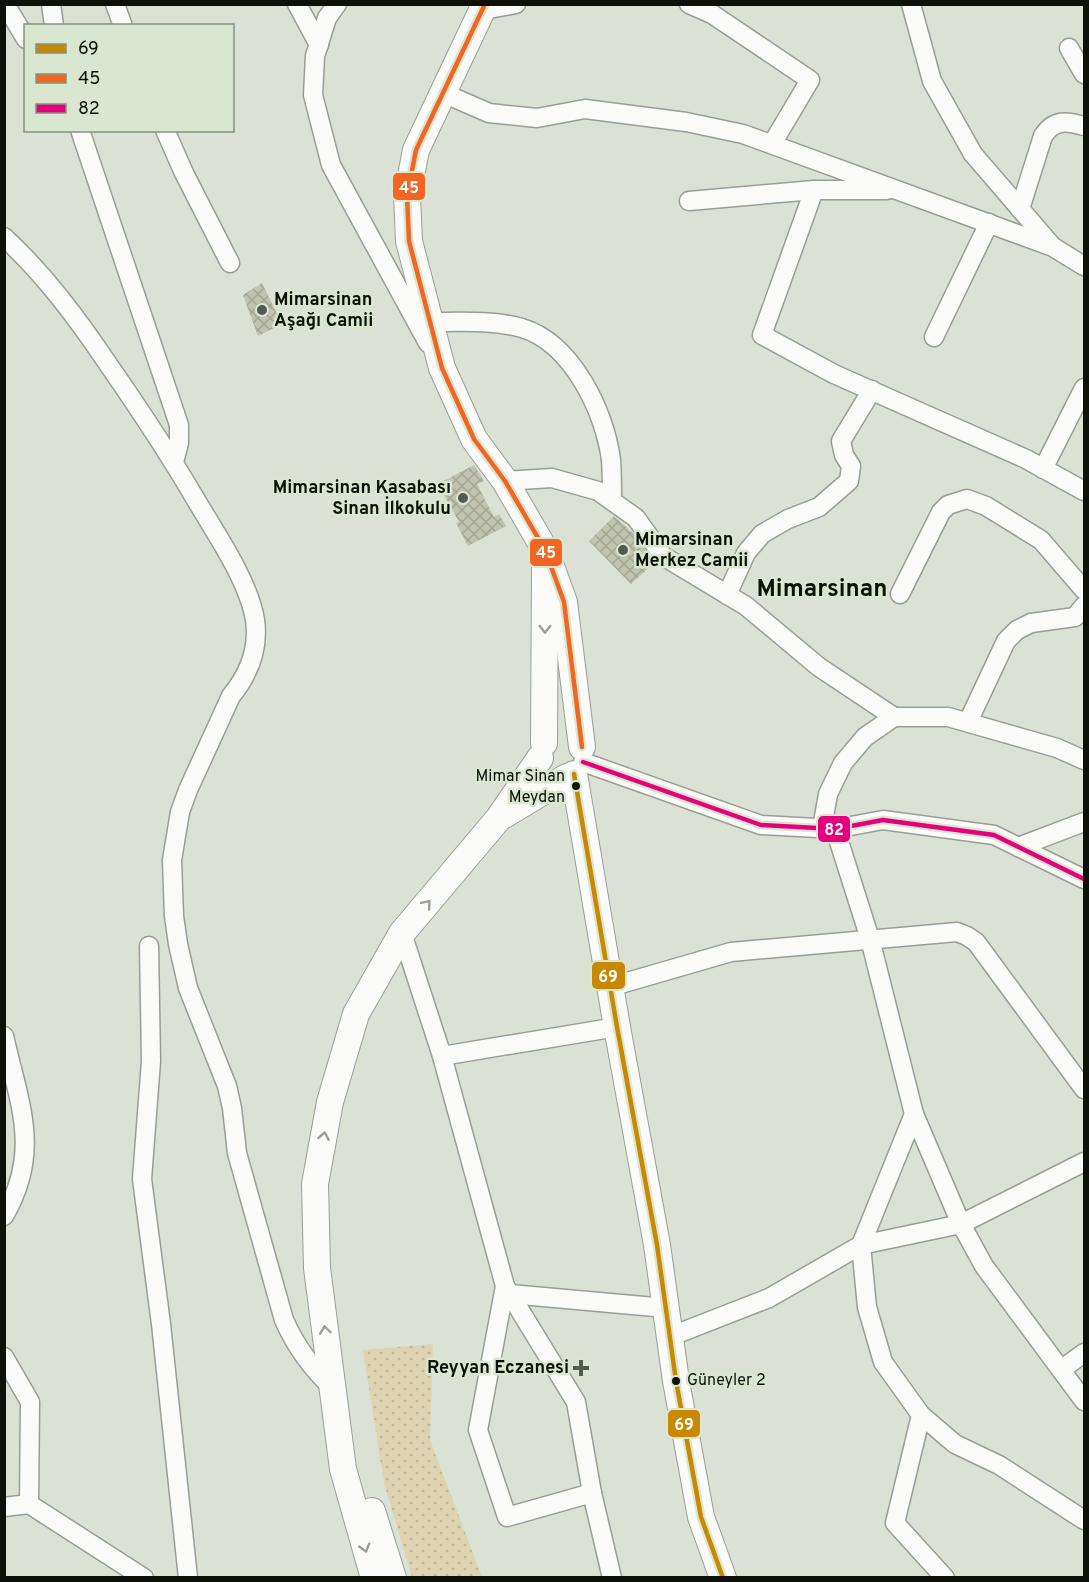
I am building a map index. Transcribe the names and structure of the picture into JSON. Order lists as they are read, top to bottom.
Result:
{
  "districts": ["Mimarsinan"],
  "places": {
    "other": [
      "Mimarsinan Aşağı Camii",
      "Mimarsinan Kasabası Sinan İlkokulu",
      "Mimarsinan Merkez Camii",
      "Mimar Sinan Meydan",
      "Güneyler 2"
    ],
    "health": ["Reyyan Eczanesi"]
  },
  "lines": ["transit line 45", "transit line 82", "transit line 69"],
  "legend": ["69", "45", "82"]
}
